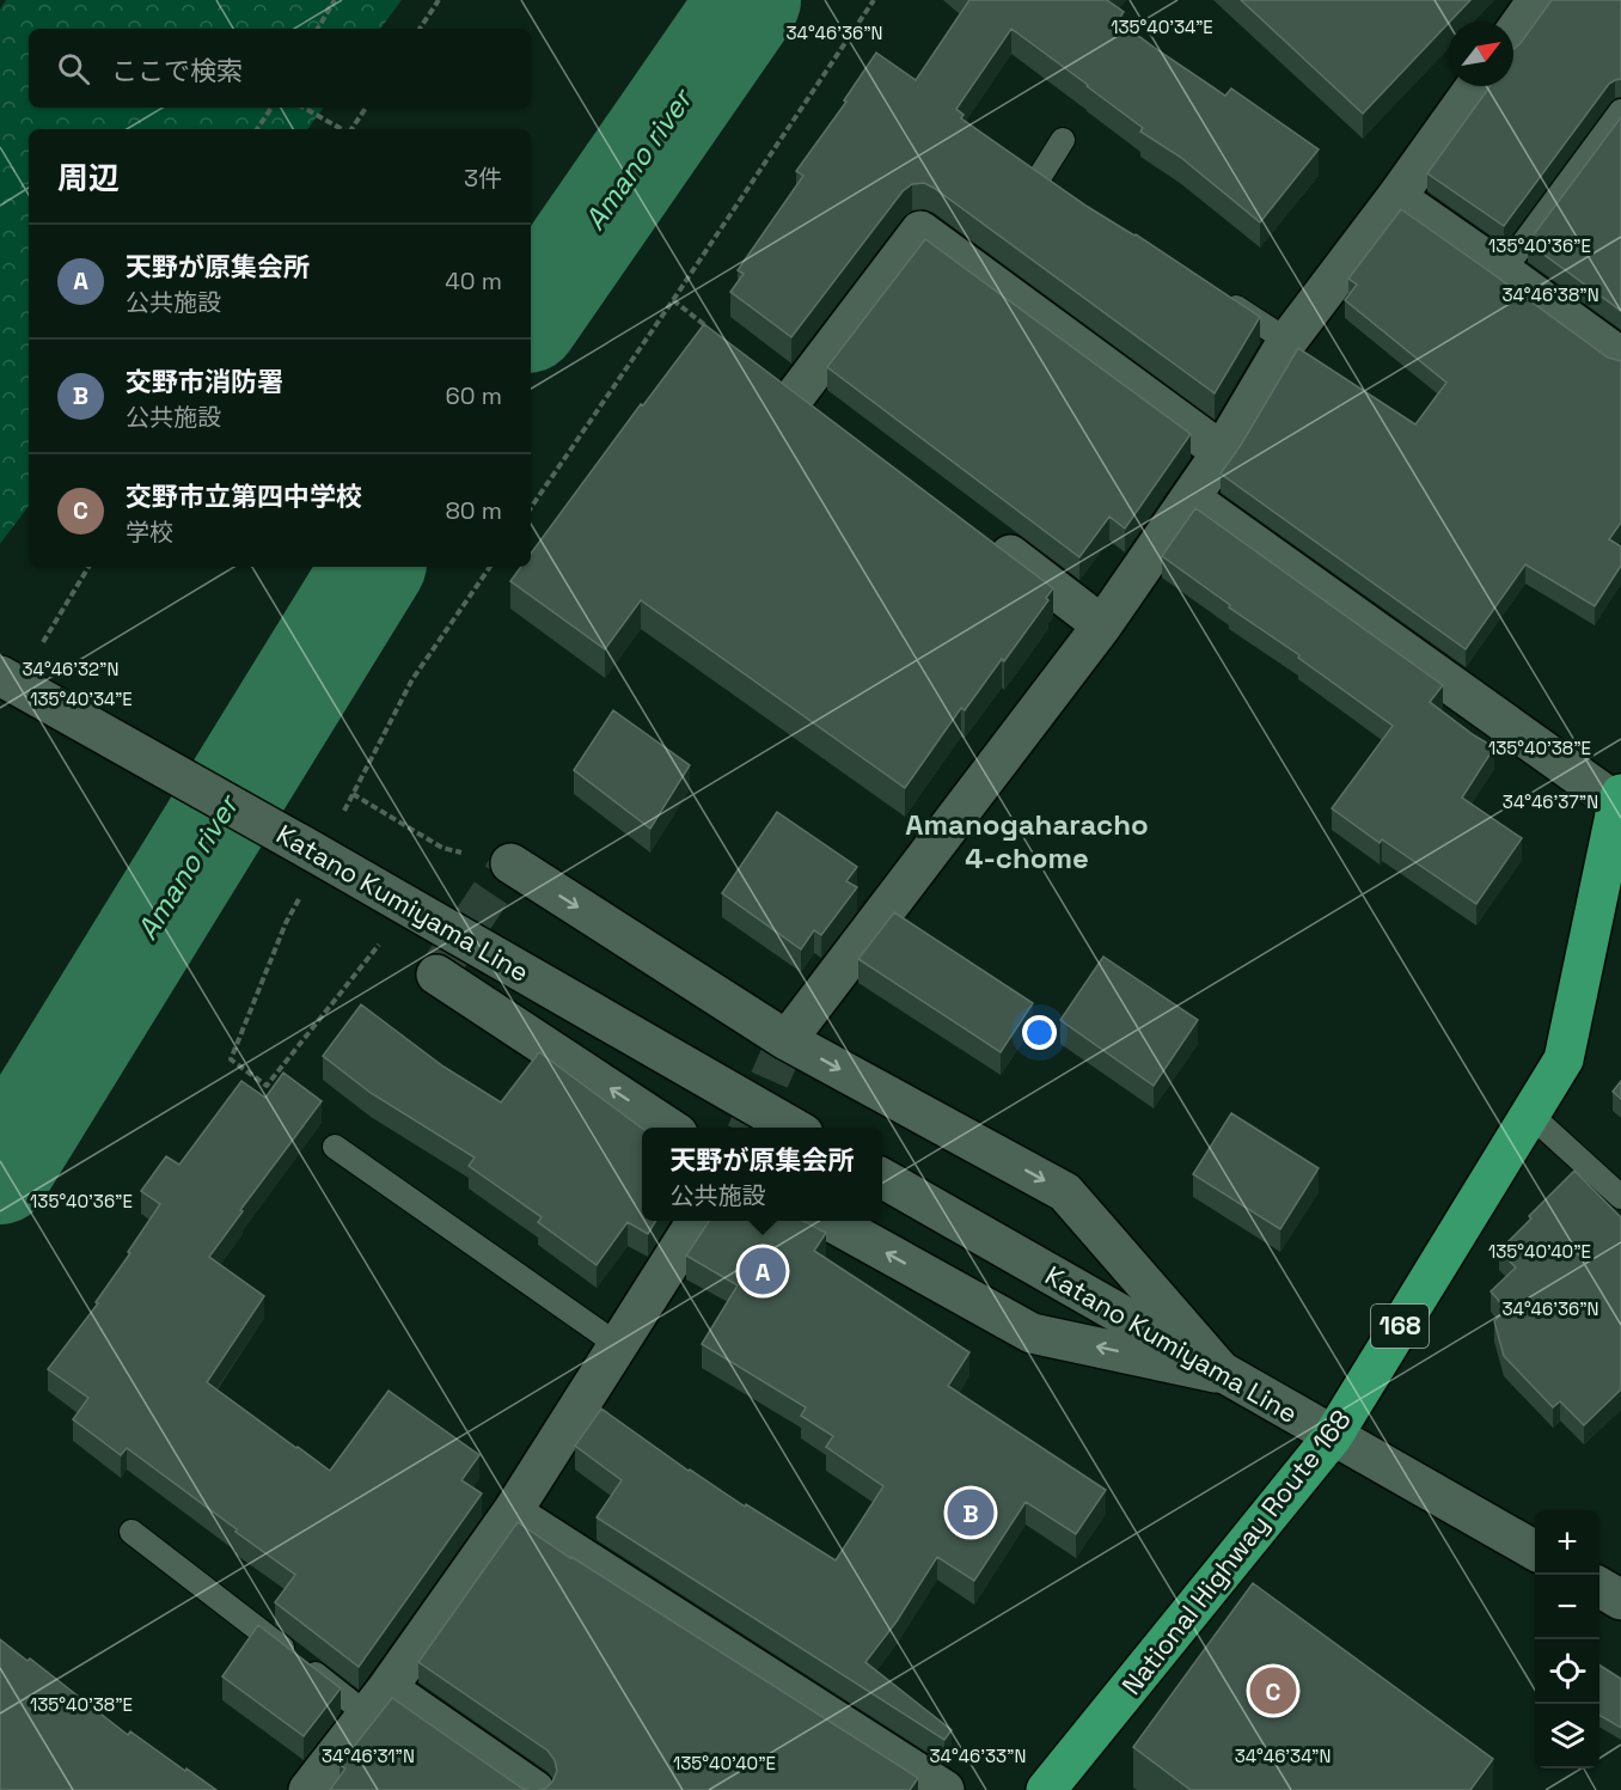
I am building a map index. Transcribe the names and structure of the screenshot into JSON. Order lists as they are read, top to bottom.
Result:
{
  "streets": {
    "highway": ["168", "National Highway Route 168"],
    "street": ["Katano Kumiyama Line"]
  },
  "crossings": [
    ["Katano Kumiyama Line", "National Highway Route 168"]
  ],
  "districts": ["Amanogaharacho 4-chome"],
  "water": ["Amano river"],
  "north": "top right",
  "page": {
    "search": "ここで検索",
    "heading": ["周辺", "3件"],
    "list": [
      {
        "mark": "A",
        "name": "天野が原集会所",
        "note": "公共施設",
        "value": "40 m"
      },
      {
        "mark": "B",
        "name": "交野市消防署",
        "note": "公共施設",
        "value": "60 m"
      },
      {
        "mark": "C",
        "name": "交野市立第四中学校",
        "note": "学校",
        "value": "80 m"
      }
    ],
    "popup": ["天野が原集会所", "公共施設"],
    "pins": ["A", "B", "C"],
    "map_buttons": ["+", "−"]
  },
  "coordinates": [
    "135°40'34\"E",
    "34°46'36\"N",
    "135°40'36\"E",
    "34°46'38\"N",
    "34°46'32\"N",
    "135°40'38\"E",
    "34°46'37\"N",
    "135°40'40\"E",
    "34°46'31\"N",
    "34°46'33\"N",
    "34°46'34\"N"
  ]
}
